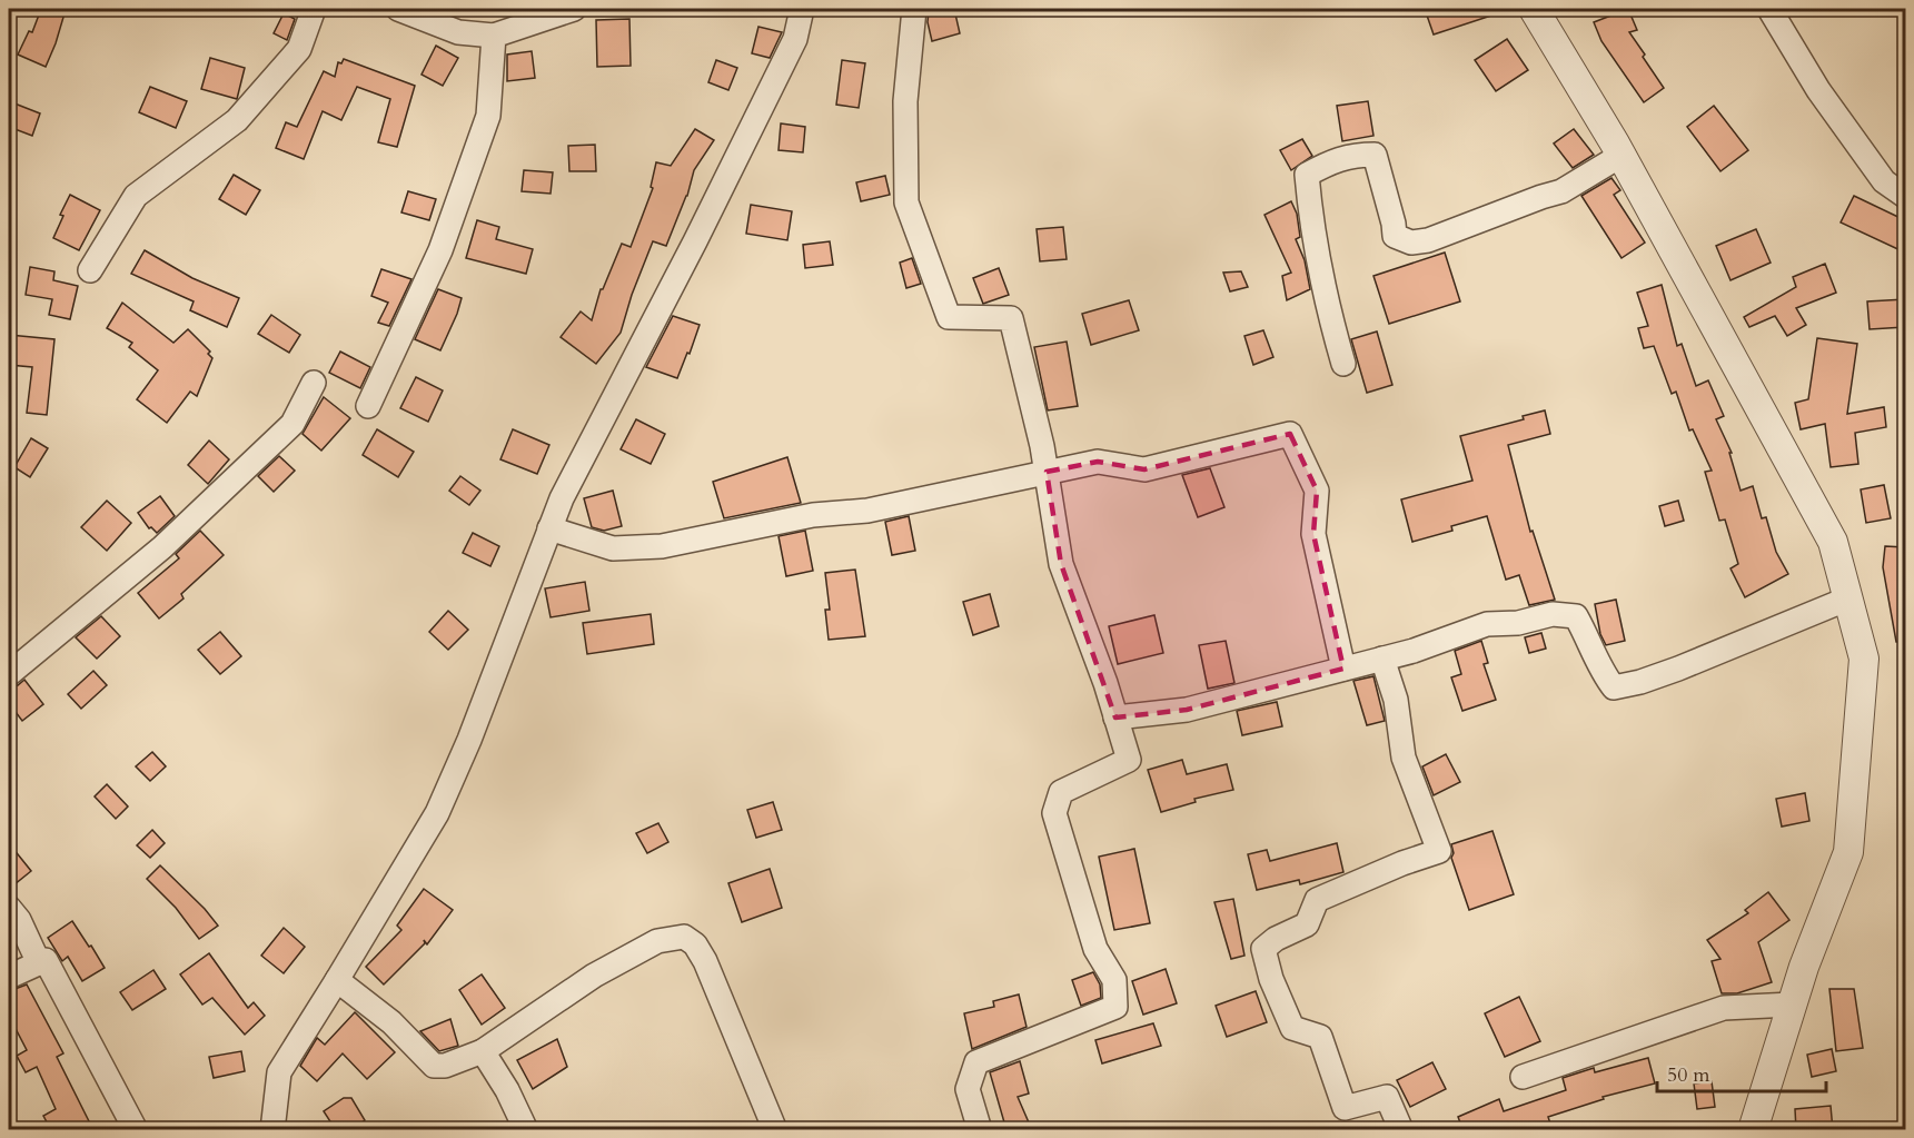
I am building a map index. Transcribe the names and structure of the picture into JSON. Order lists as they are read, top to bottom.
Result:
{
  "scale_bar": "50 m"
}
